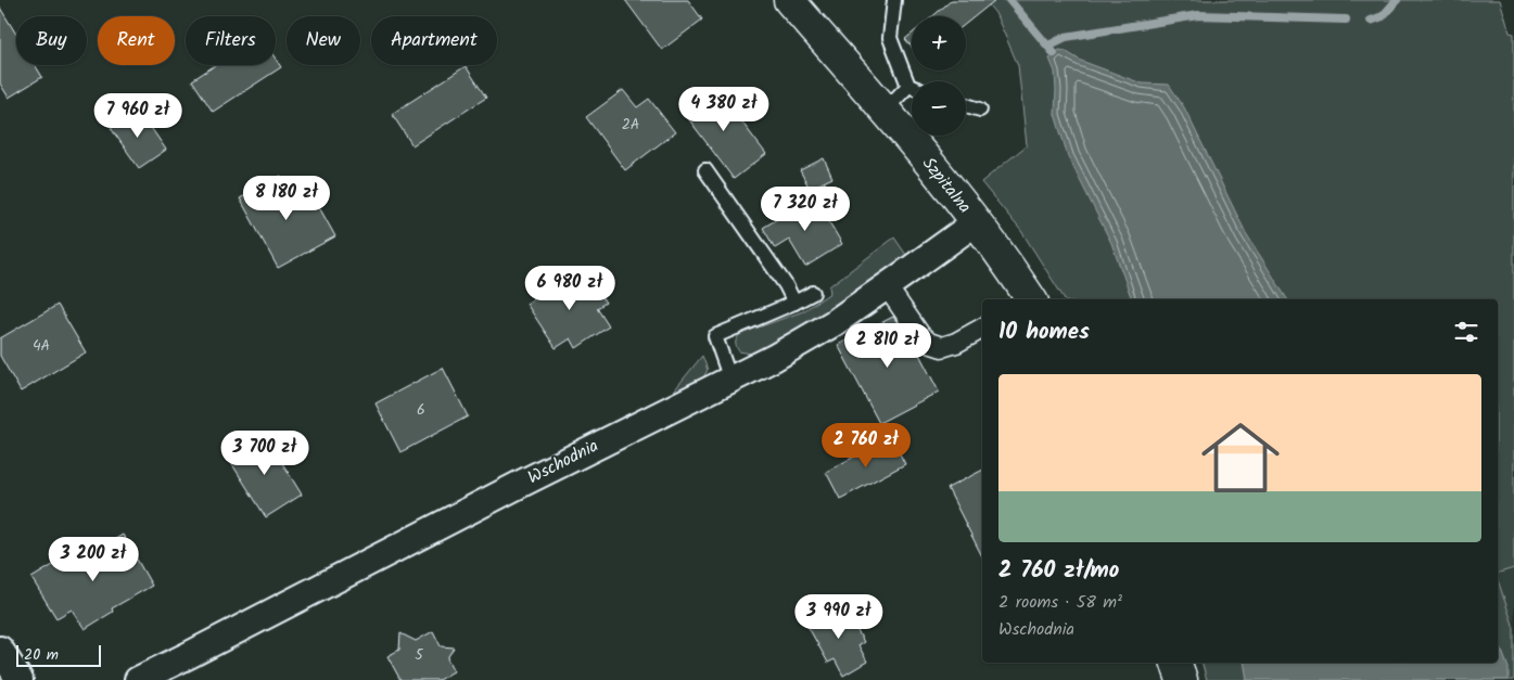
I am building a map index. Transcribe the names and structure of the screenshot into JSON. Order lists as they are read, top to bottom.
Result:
{
  "streets": {
    "main road": ["Szpitalna"],
    "street": ["Wschodnia"]
  },
  "crossings": [
    ["Szpitalna", "Wschodnia"]
  ],
  "house_numbers": [
    "2A",
    "4A",
    "6",
    "5"
  ],
  "scale_bar": "20 m",
  "page": {
    "map_buttons": ["+", "−"],
    "chip": [
      "Buy",
      "Rent",
      "Filters",
      "New",
      "Apartment"
    ],
    "price": [
      "4 380 zł",
      "7 960 zł",
      "8 180 zł",
      "7 320 zł",
      "6 980 zł",
      "2 810 zł",
      "2 760 zł",
      "3 700 zł",
      "3 200 zł",
      "3 990 zł"
    ],
    "heading": "10 homes",
    "list": [
      {
        "name": "2 760 zł/mo",
        "note": "2 rooms · 58 m² · Wschodnia"
      }
    ],
    "scale": "20 m"
  }
}
